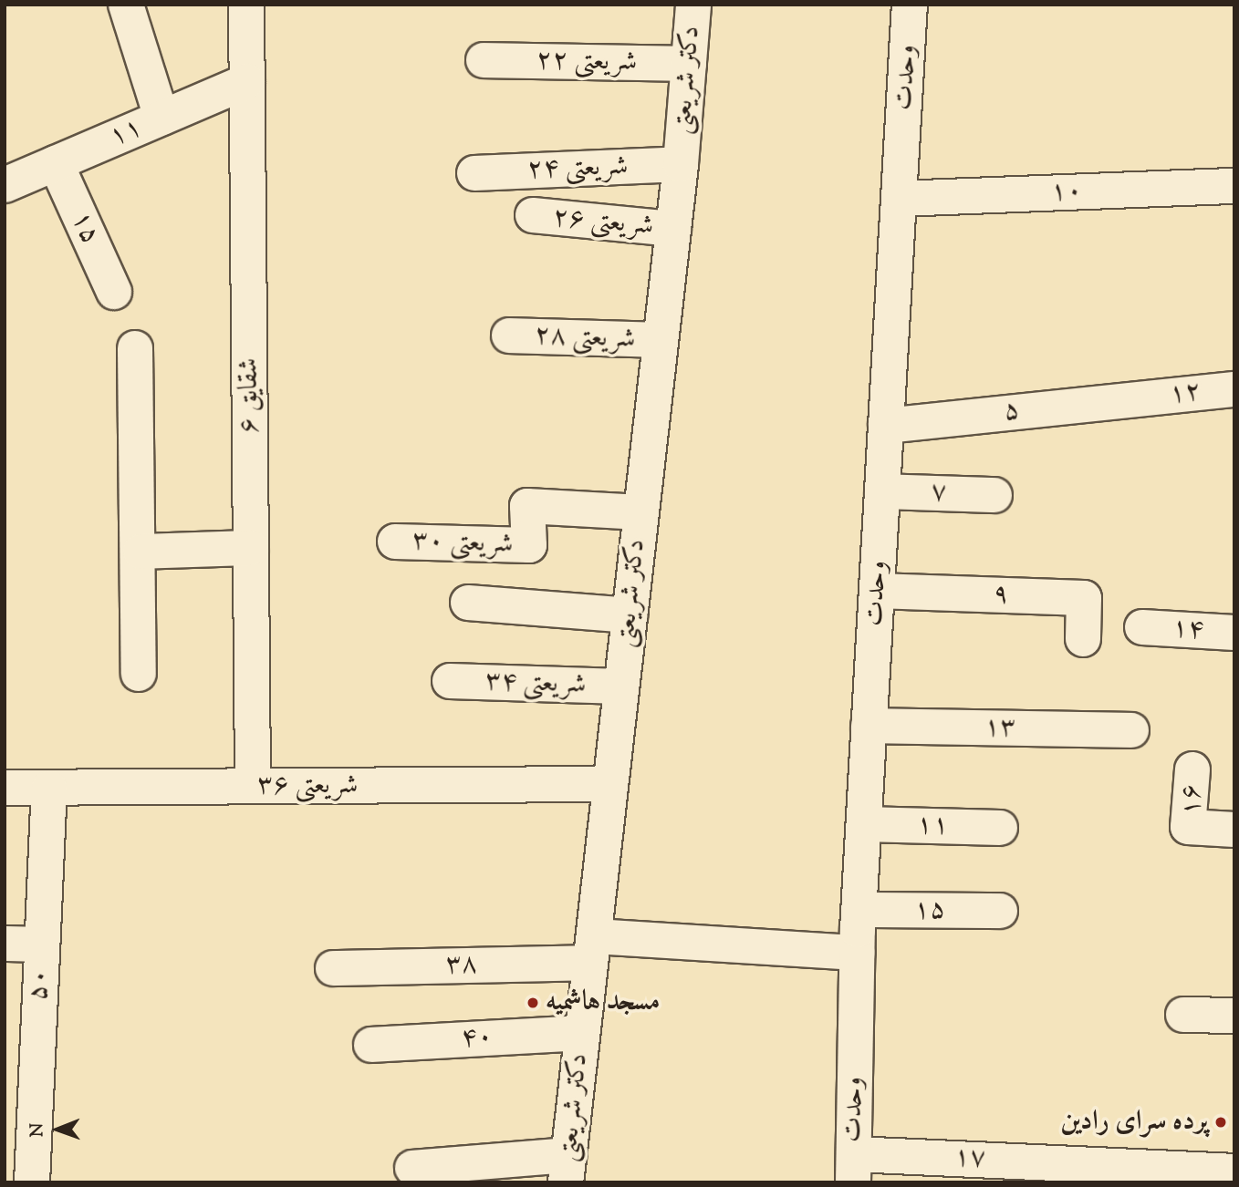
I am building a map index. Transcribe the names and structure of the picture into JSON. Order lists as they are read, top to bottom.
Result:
{
  "streets": {
    "street": [
      "شریعتی ۲۲",
      "وحدت",
      "دکتر شریعتی",
      "۱۱",
      "شریعتی ۲۴",
      "۱۰",
      "شریعتی ۲۶",
      "۱۵",
      "شریعتی ۲۸",
      "۱۲",
      "شقایق ۶",
      "۵",
      "۷",
      "شریعتی ۳۰",
      "۹",
      "۱۴",
      "شریعتی ۳۴",
      "۱۳",
      "شریعتی ۳۶",
      "۱۶",
      "۳۸",
      "۵۰",
      "۴۰",
      "۱۷"
    ]
  },
  "crossings": [
    ["شریعتی ۲۲", "دکتر شریعتی"],
    ["وحدت", "۱۱"],
    ["وحدت", "۱۰"],
    ["وحدت", "۱۵"],
    ["وحدت", "۵"],
    ["وحدت", "۷"],
    ["وحدت", "۹"],
    ["وحدت", "۱۳"],
    ["وحدت", "۳۸"],
    ["وحدت", "۱۷"],
    ["دکتر شریعتی", "شریعتی ۲۴"],
    ["دکتر شریعتی", "شریعتی ۲۶"],
    ["دکتر شریعتی", "شریعتی ۲۸"],
    ["دکتر شریعتی", "شریعتی ۳۰"],
    ["دکتر شریعتی", "شریعتی ۳۴"],
    ["دکتر شریعتی", "شریعتی ۳۶"],
    ["دکتر شریعتی", "۳۸"],
    ["دکتر شریعتی", "۴۰"],
    ["۱۱", "۱۵"],
    ["۱۱", "شقایق ۶"],
    ["۱۲", "۵"],
    ["شقایق ۶", "شریعتی ۳۶"],
    ["شریعتی ۳۶", "۵۰"]
  ],
  "places": ["مسجد هاشمیه", "پرده سرای رادین"],
  "north": "left"
}
